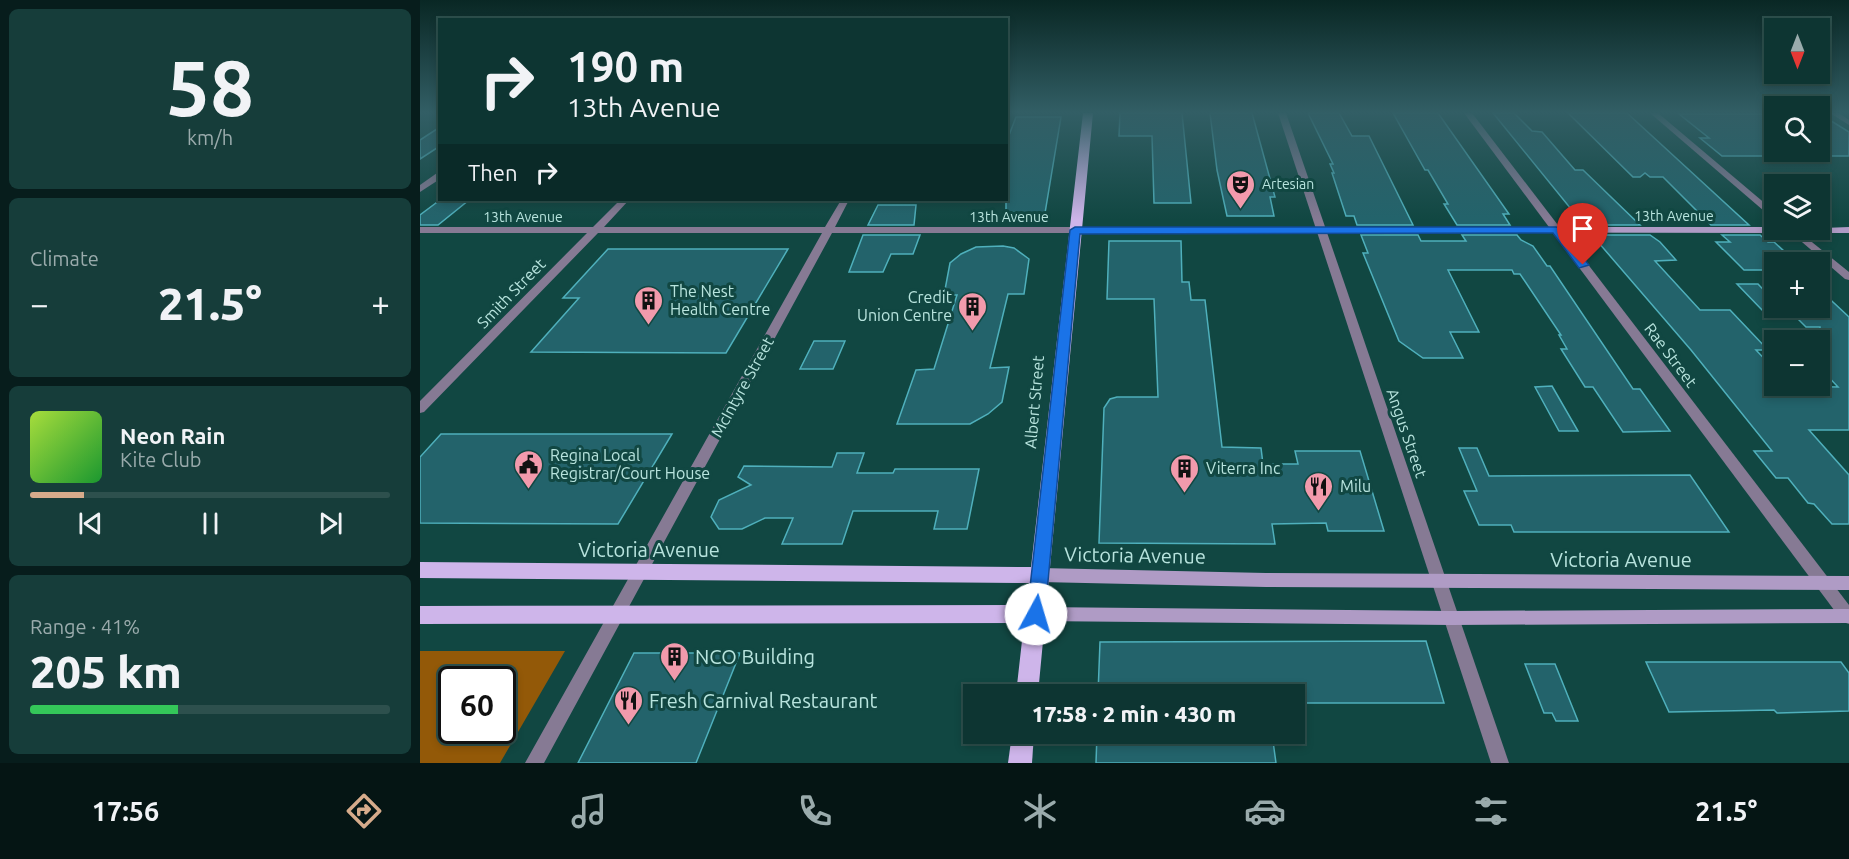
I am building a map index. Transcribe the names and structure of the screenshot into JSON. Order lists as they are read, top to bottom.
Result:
{
  "streets": {
    "main road": ["Albert Street", "Victoria Avenue"],
    "street": [
      "13th Avenue",
      "Smith Street",
      "Rae Street",
      "McIntyre Street",
      "Angus Street"
    ]
  },
  "crossings": [
    ["13th Avenue", "Smith Street"],
    ["13th Avenue", "Rae Street"],
    ["13th Avenue", "McIntyre Street"],
    ["13th Avenue", "Albert Street"],
    ["13th Avenue", "Angus Street"],
    ["Rae Street", "Victoria Avenue"],
    ["McIntyre Street", "Victoria Avenue"],
    ["Albert Street", "Victoria Avenue"],
    ["Angus Street", "Victoria Avenue"]
  ],
  "places": {
    "theatre": ["Artesian"],
    "building": [
      "The Nest Health Centre",
      "Credit Union Centre",
      "Viterra Inc",
      "NCO Building"
    ],
    "public building": ["Regina Local Registrar/Court House"],
    "restaurant": ["Milu", "Fresh Carnival Restaurant"]
  },
  "north": "bottom",
  "page": {
    "tile": [
      ["58", "km/h"],
      "Climate",
      ["Range · 41%", "205 km"]
    ],
    "map_buttons": ["+", "−"],
    "turn": ["190 m", "13th Avenue"],
    "then": "Then",
    "heat": ["−", "21.5°", "+"],
    "song": ["Neon Rain", "Kite Club"],
    "limit": "60",
    "trip": "17:58 · 2 min · 430 m",
    "tabs": ["17:56", "21.5°"]
  }
}
